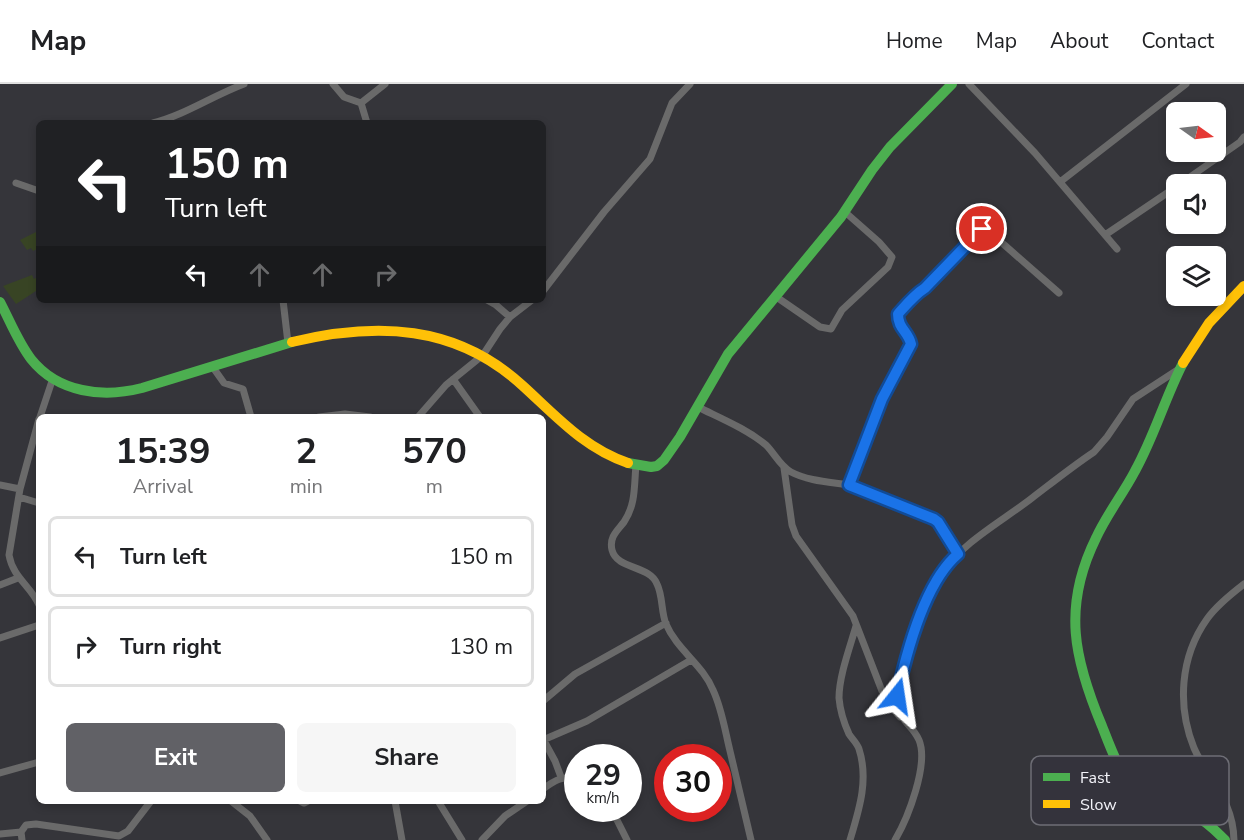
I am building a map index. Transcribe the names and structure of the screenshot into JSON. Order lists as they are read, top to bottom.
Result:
{
  "legend": ["Fast", "Slow"],
  "north": "right",
  "page": {
    "header": "Map",
    "nav": [
      "Home",
      "Map",
      "About",
      "Contact"
    ],
    "turn": ["150 m", "Turn left"],
    "eta": [
      "15:39",
      "Arrival",
      "2",
      "min",
      "570",
      "m"
    ],
    "list": [
      {
        "name": "Turn left",
        "value": "150 m"
      },
      {
        "name": "Turn right",
        "value": "130 m"
      }
    ],
    "buttons": ["Exit", "Share"],
    "speed": "29 km/h",
    "limit": "30"
  }
}
